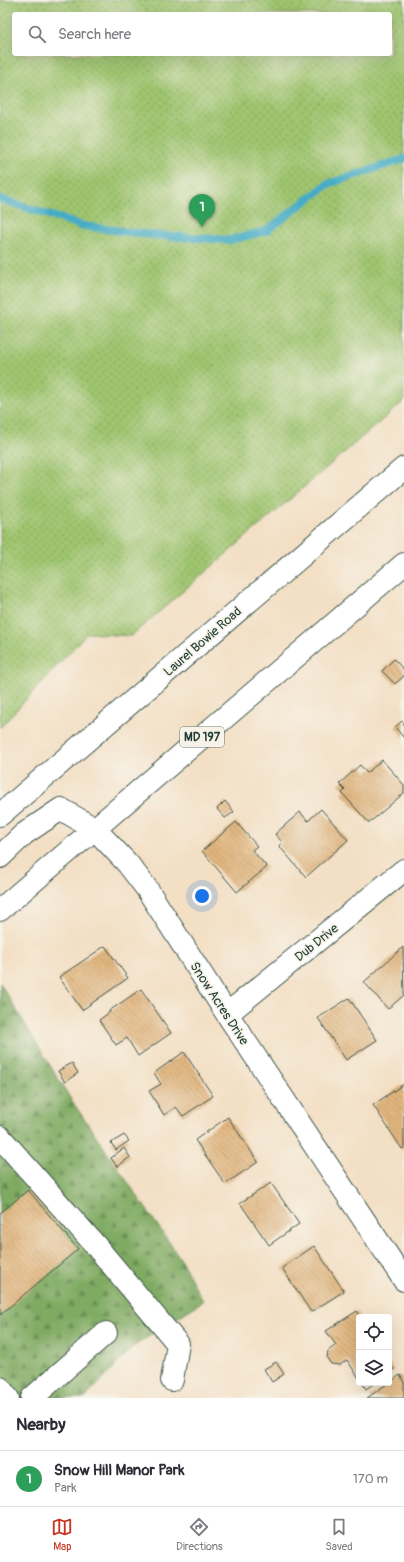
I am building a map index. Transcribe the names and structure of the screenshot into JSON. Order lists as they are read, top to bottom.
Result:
{
  "streets": {
    "main road": [
      "Laurel Bowie Road",
      "MD 197",
      "Dub Drive",
      "Snow Acres Drive"
    ]
  },
  "crossings": [
    ["MD 197", "Snow Acres Drive"],
    ["Dub Drive", "Snow Acres Drive"]
  ],
  "page": {
    "search": "Search here",
    "pins": "1",
    "heading": "Nearby",
    "list": [
      {
        "mark": "1",
        "name": "Snow Hill Manor Park",
        "note": "Park",
        "value": "170 m"
      }
    ],
    "nav": ["Map", "Directions", "Saved"]
  }
}
